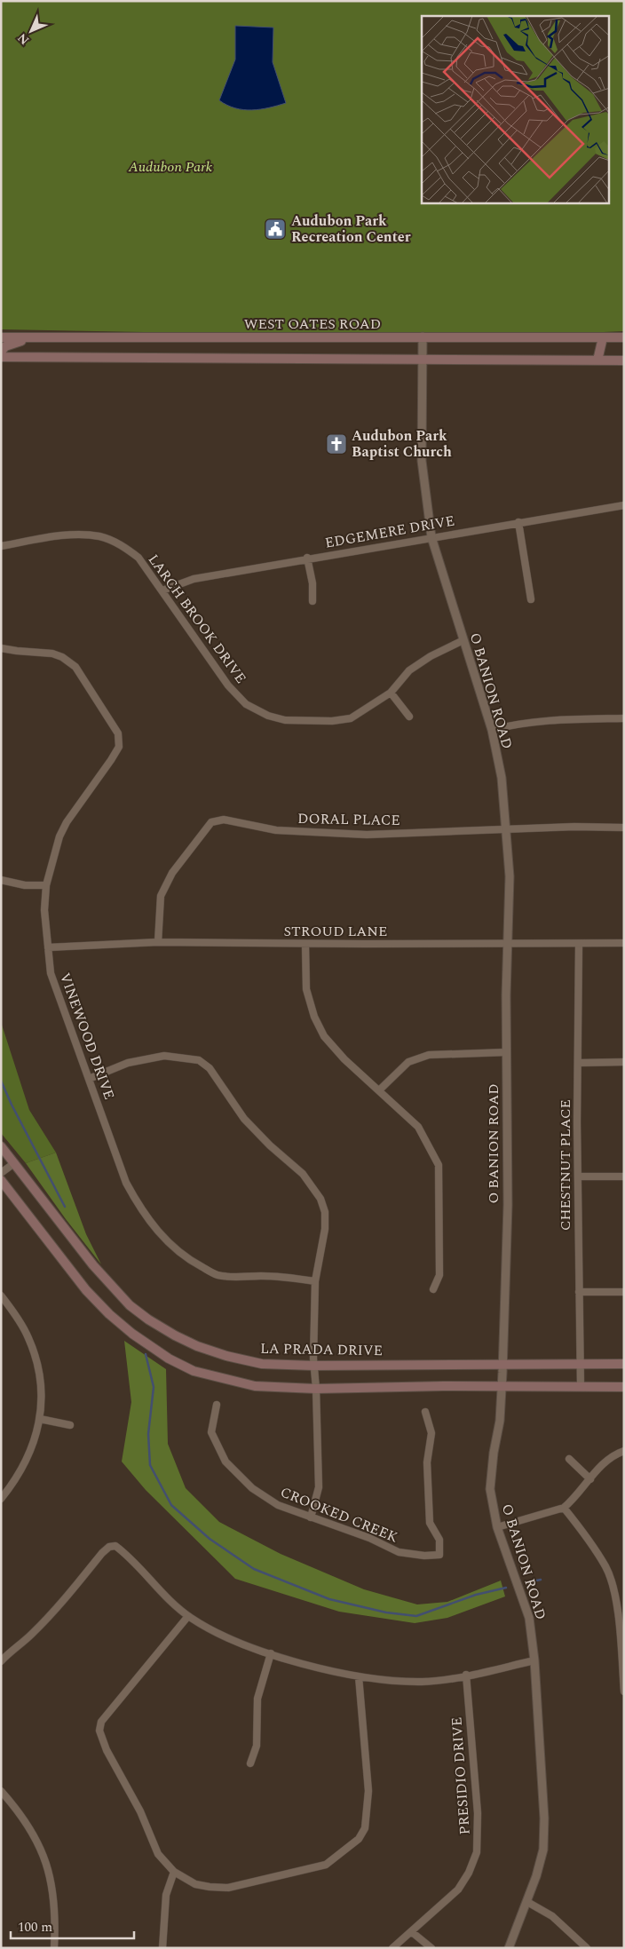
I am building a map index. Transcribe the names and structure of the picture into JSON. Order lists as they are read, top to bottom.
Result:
{
  "streets": {
    "main road": ["WEST OATES ROAD", "LA PRADA DRIVE"],
    "street": [
      "EDGEMERE DRIVE",
      "LARCH BROOK DRIVE",
      "O BANION ROAD",
      "DORAL PLACE",
      "STROUD LANE",
      "VINEWOOD DRIVE",
      "CHESTNUT PLACE",
      "CROOKED CREEK",
      "PRESIDIO DRIVE"
    ]
  },
  "crossings": [
    ["WEST OATES ROAD", "O BANION ROAD"],
    ["EDGEMERE DRIVE", "LARCH BROOK DRIVE"],
    ["EDGEMERE DRIVE", "O BANION ROAD"],
    ["LARCH BROOK DRIVE", "O BANION ROAD"],
    ["O BANION ROAD", "DORAL PLACE"],
    ["O BANION ROAD", "STROUD LANE"],
    ["O BANION ROAD", "LA PRADA DRIVE"],
    ["DORAL PLACE", "STROUD LANE"],
    ["STROUD LANE", "VINEWOOD DRIVE"],
    ["STROUD LANE", "CHESTNUT PLACE"],
    ["CHESTNUT PLACE", "LA PRADA DRIVE"]
  ],
  "parks": ["Audubon Park"],
  "places": {
    "public building": ["Audubon Park Recreation Center"],
    "church": ["Audubon Park Baptist Church"]
  },
  "scale_bar": "100 m",
  "north": "bottom left"
}
